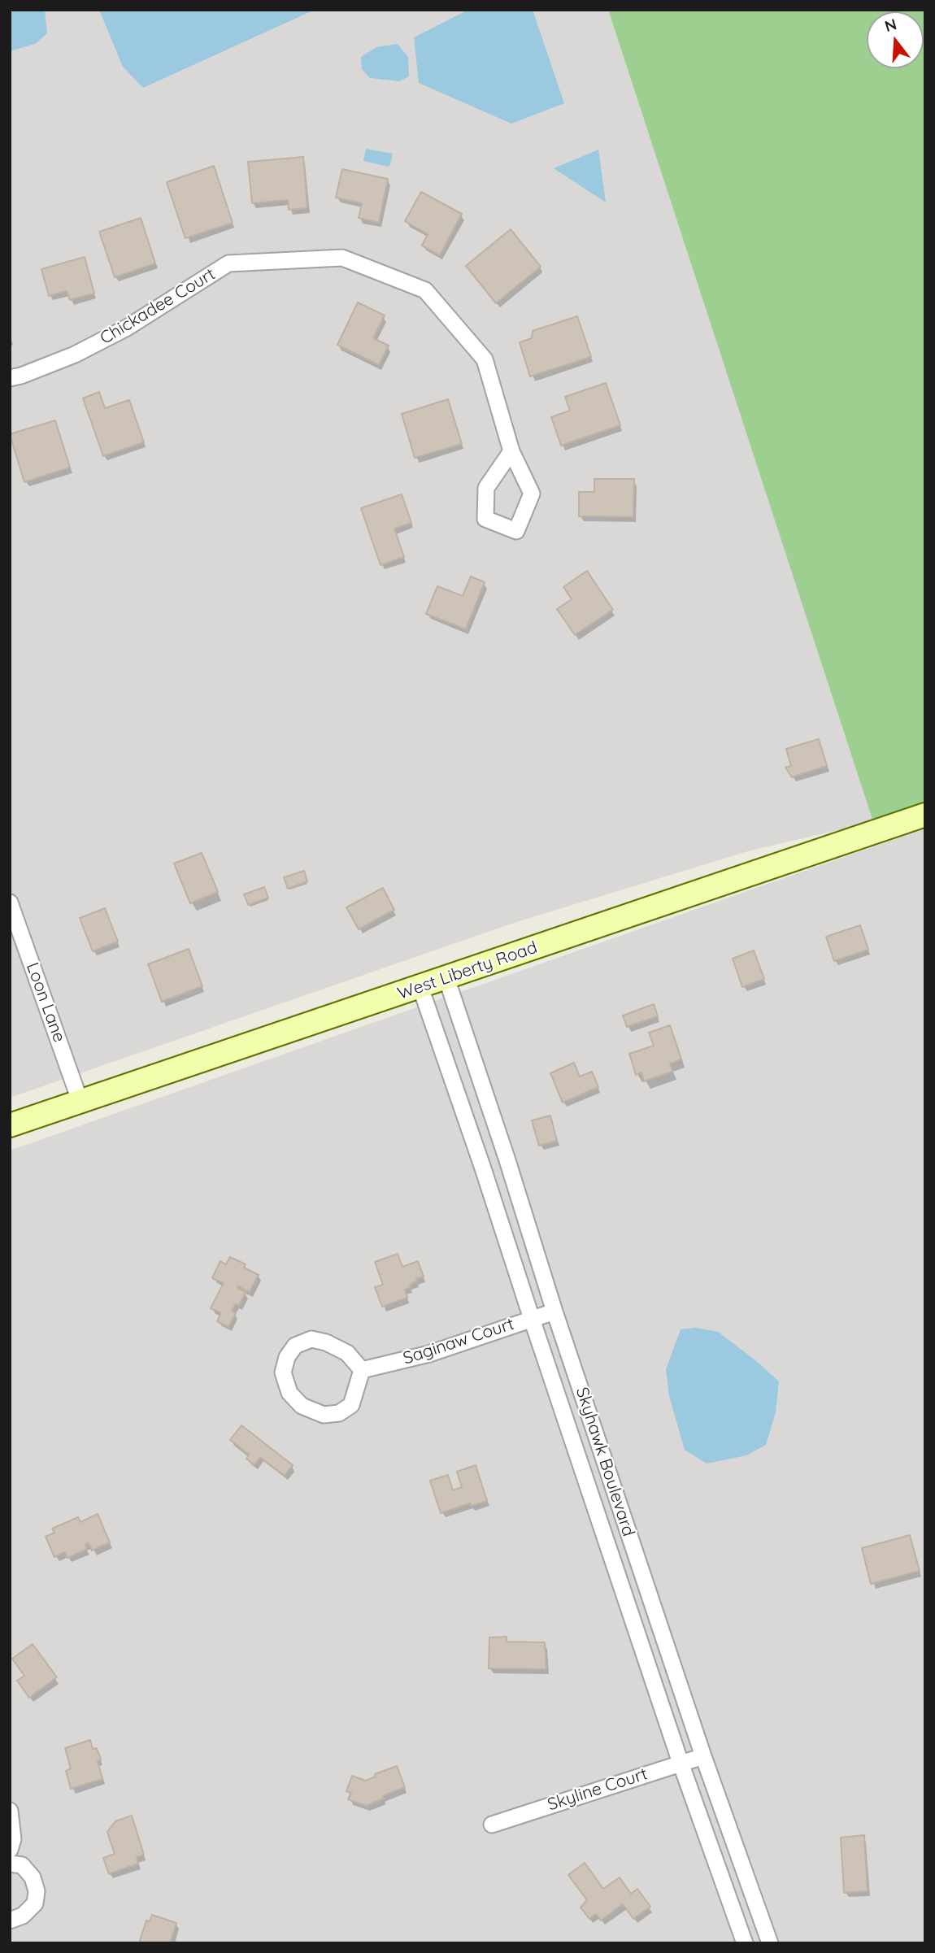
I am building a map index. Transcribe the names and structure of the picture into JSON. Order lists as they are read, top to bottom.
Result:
{
  "streets": {
    "main road": ["West Liberty Road"],
    "street": [
      "Chickadee Court",
      "Loon Lane",
      "Saginaw Court",
      "Skyhawk Boulevard",
      "Skyline Court"
    ]
  },
  "crossings": [
    ["West Liberty Road", "Loon Lane"],
    ["West Liberty Road", "Skyhawk Boulevard"],
    ["Saginaw Court", "Skyhawk Boulevard"],
    ["Skyhawk Boulevard", "Skyline Court"]
  ],
  "north": "top"
}
